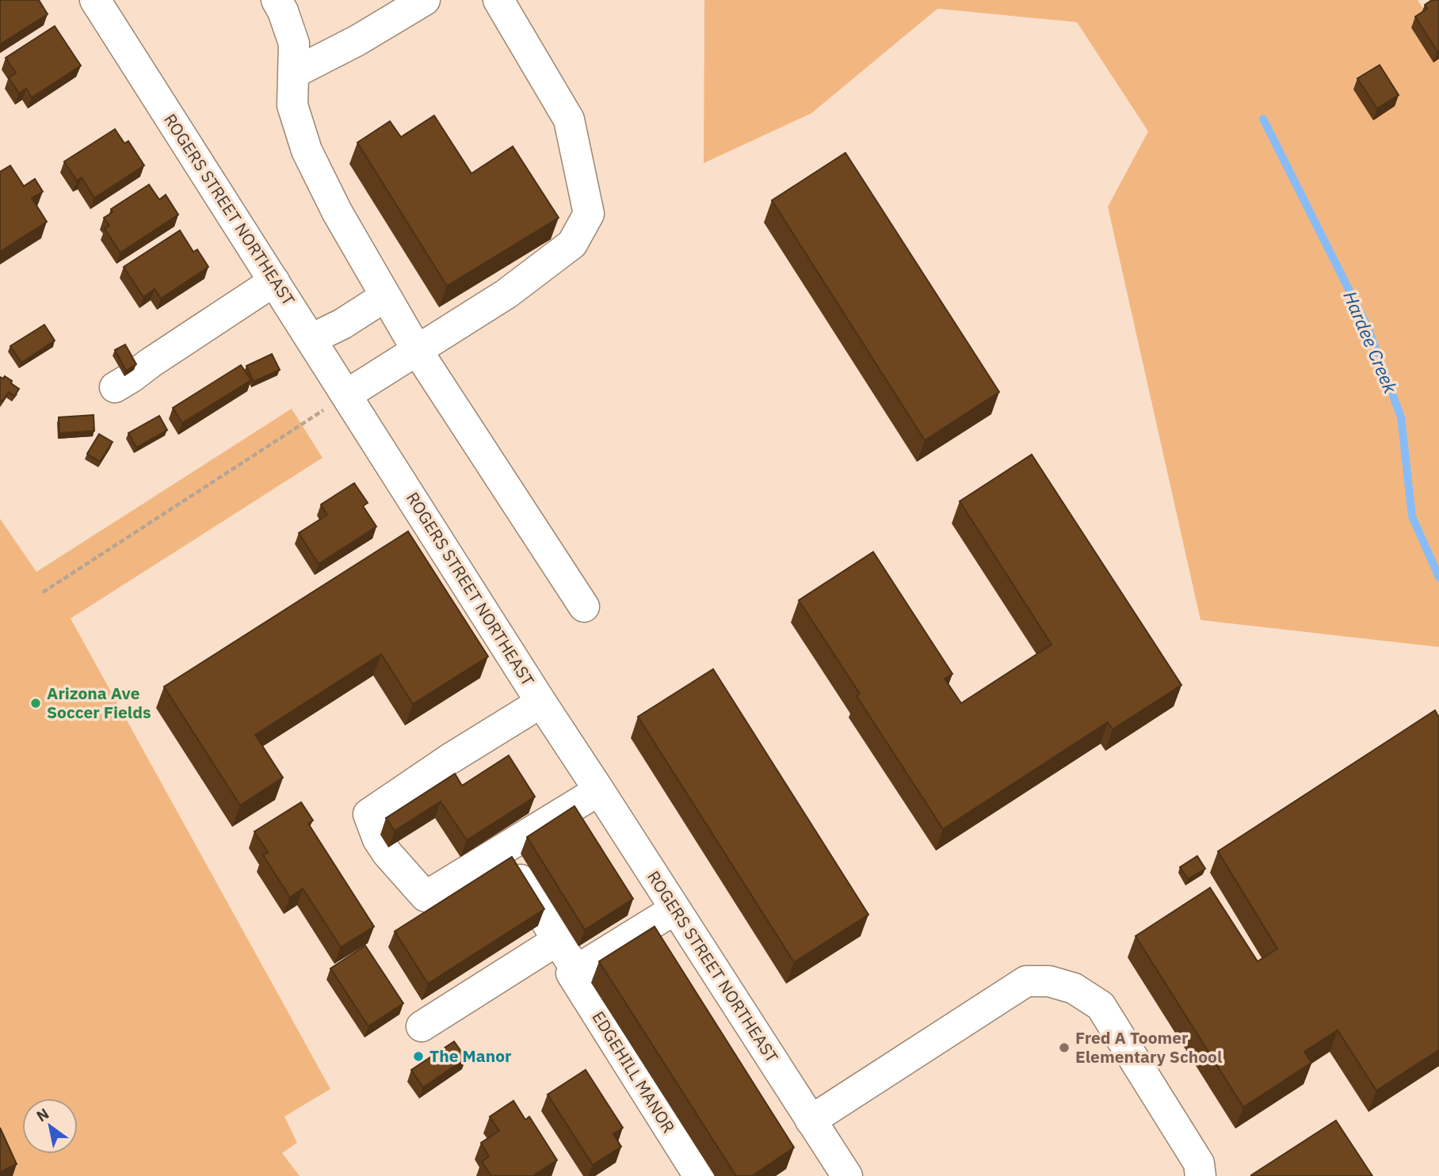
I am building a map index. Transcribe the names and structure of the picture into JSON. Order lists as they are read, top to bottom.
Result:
{
  "streets": {
    "street": ["ROGERS STREET NORTHEAST", "EDGEHILL MANOR"]
  },
  "water": ["Hardee Creek"],
  "places": ["Arizona Ave Soccer Fields", "Fred A Toomer Elementary School", "The Manor"],
  "north": "top left"
}
